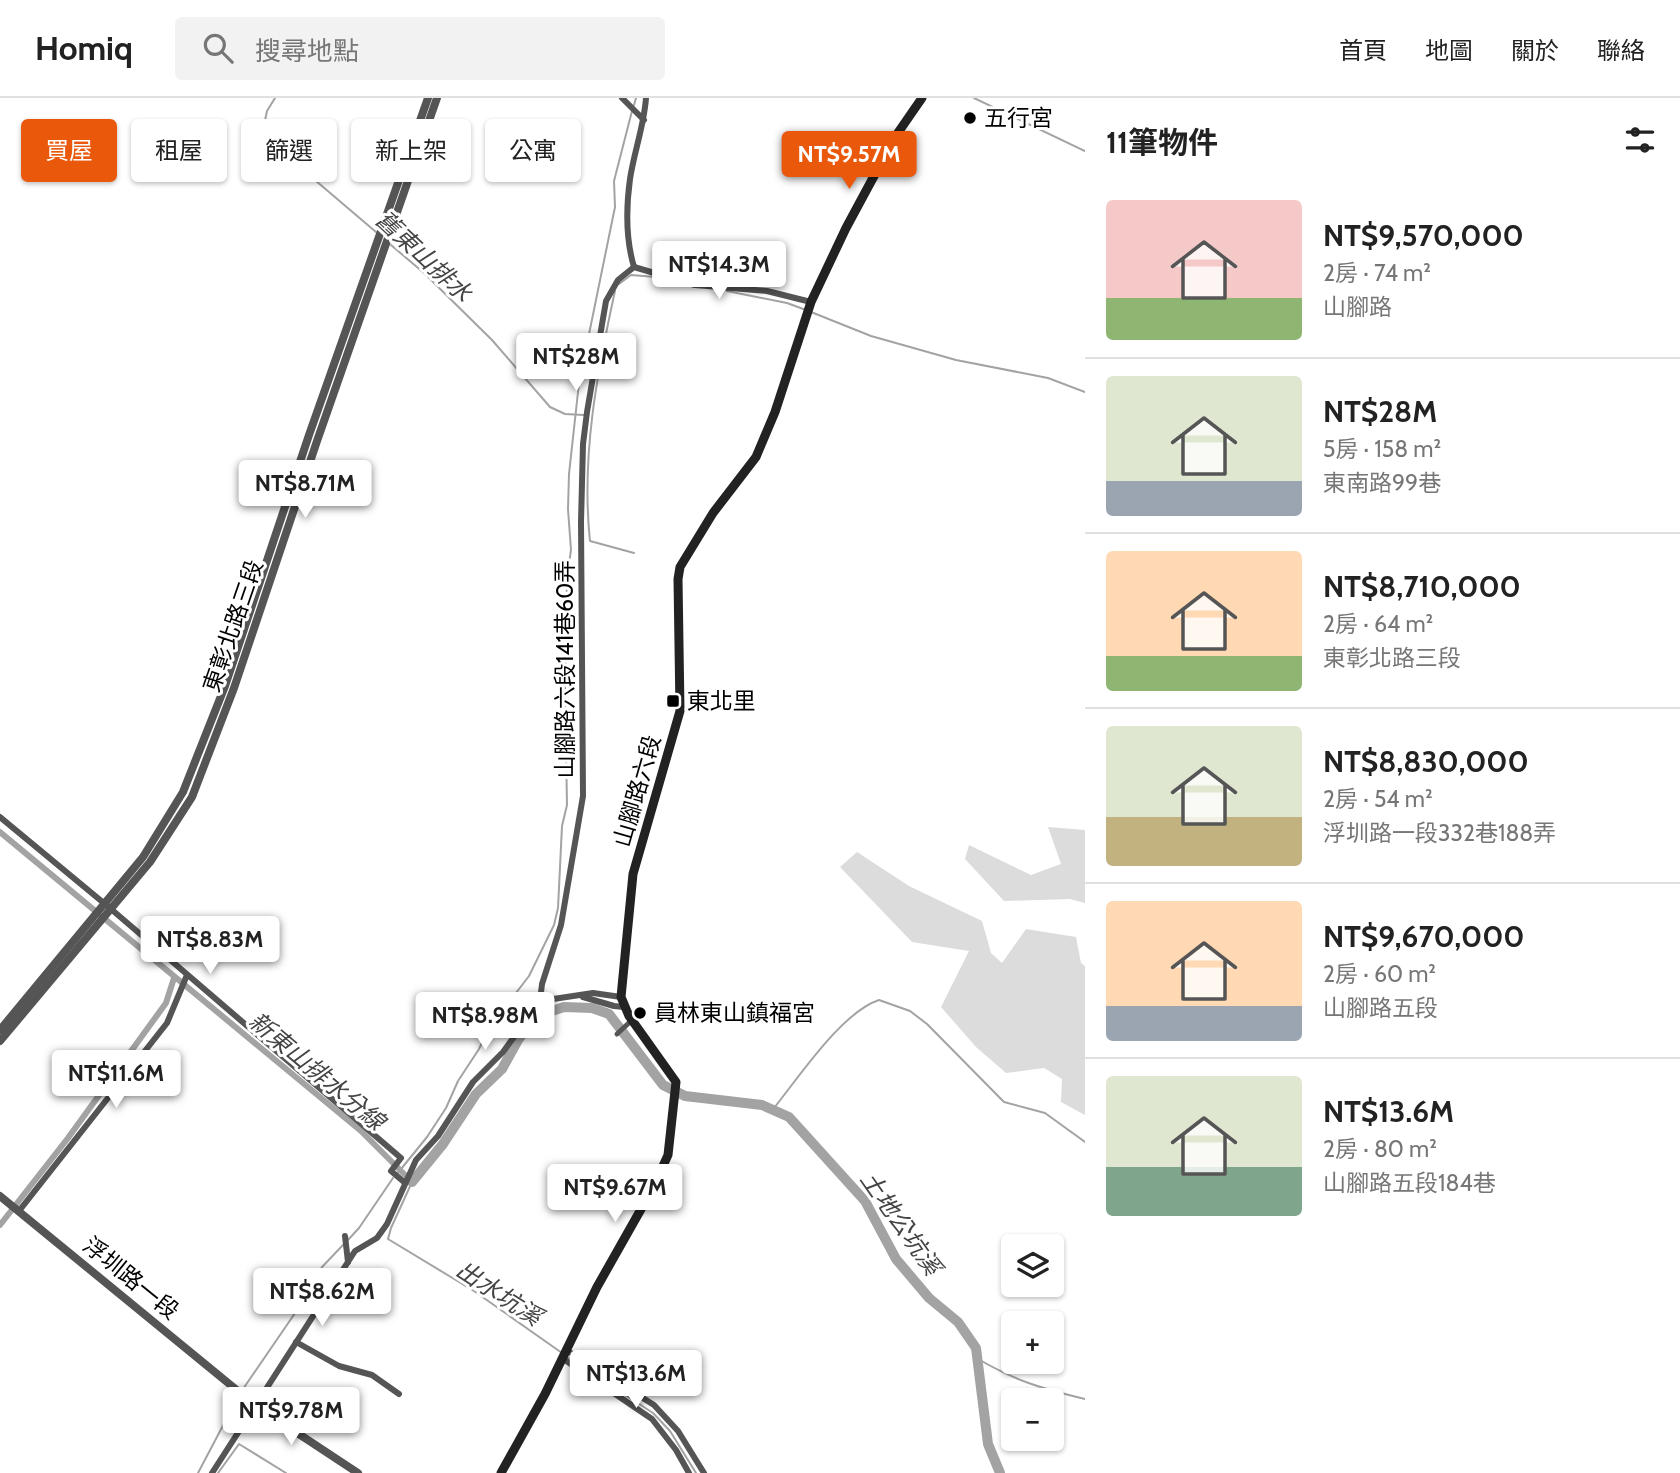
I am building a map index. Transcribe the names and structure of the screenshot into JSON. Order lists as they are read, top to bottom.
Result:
{
  "streets": {
    "main road": ["山腳路六段"],
    "street": ["東彰北路三段", "山腳路六段141巷60弄", "浮圳路一段"]
  },
  "water": [
    "舊東山排水",
    "新東山排水分線",
    "土地公坑溪",
    "出水坑溪"
  ],
  "places": {
    "other": ["五行宮", "員林東山鎮福宮"],
    "transit": ["東北里"]
  },
  "page": {
    "header": "Homiq",
    "search": "搜尋地點",
    "nav": [
      "首頁",
      "地圖",
      "關於",
      "聯絡"
    ],
    "heading": "11筆物件",
    "chip": [
      "買屋",
      "租屋",
      "篩選",
      "新上架",
      "公寓"
    ],
    "price": [
      "NT$9.57M",
      "NT$14.3M",
      "NT$28M",
      "NT$8.71M",
      "NT$8.83M",
      "NT$8.98M",
      "NT$11.6M",
      "NT$9.67M",
      "NT$8.62M",
      "NT$13.6M",
      "NT$9.78M"
    ],
    "list": [
      {
        "name": "NT$9,570,000",
        "note": "2房 · 74 m² · 山腳路"
      },
      {
        "name": "NT$28M",
        "note": "5房 · 158 m² · 東南路99巷"
      },
      {
        "name": "NT$8,710,000",
        "note": "2房 · 64 m² · 東彰北路三段"
      },
      {
        "name": "NT$8,830,000",
        "note": "2房 · 54 m² · 浮圳路一段332巷188弄"
      },
      {
        "name": "NT$9,670,000",
        "note": "2房 · 60 m² · 山腳路五段"
      },
      {
        "name": "NT$13.6M",
        "note": "2房 · 80 m² · 山腳路五段184巷"
      }
    ],
    "map_buttons": ["+", "−"]
  }
}
